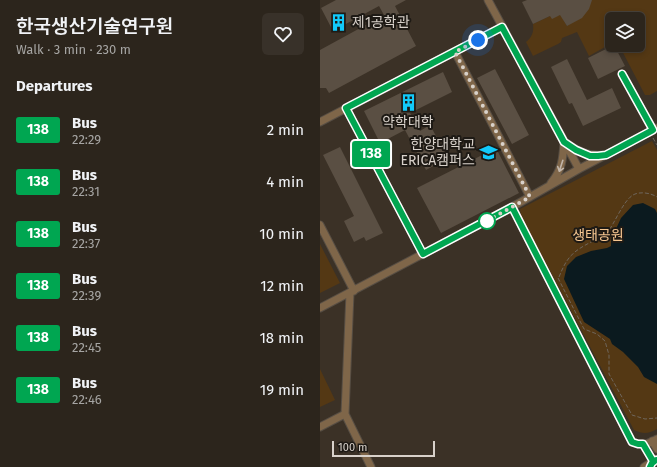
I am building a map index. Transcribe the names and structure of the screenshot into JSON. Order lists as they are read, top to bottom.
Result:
{
  "parks": ["생태공원"],
  "places": {
    "building": ["제1공학관", "약학대학"],
    "school or university": ["한양대학교 ERICA캠퍼스"]
  },
  "lines": ["bus line 138"],
  "scale_bar": "100 m",
  "page": {
    "heading": [
      ["한국생산기술연구원", "Walk · 3 min · 230 m"],
      "Departures"
    ],
    "on_map": "138",
    "list": [
      {
        "mark": "138",
        "name": "Bus",
        "note": "22:29",
        "value": "2 min"
      },
      {
        "mark": "138",
        "name": "Bus",
        "note": "22:31",
        "value": "4 min"
      },
      {
        "mark": "138",
        "name": "Bus",
        "note": "22:37",
        "value": "10 min"
      },
      {
        "mark": "138",
        "name": "Bus",
        "note": "22:39",
        "value": "12 min"
      },
      {
        "mark": "138",
        "name": "Bus",
        "note": "22:45",
        "value": "18 min"
      },
      {
        "mark": "138",
        "name": "Bus",
        "note": "22:46",
        "value": "19 min"
      }
    ],
    "scale": "100 m"
  }
}
